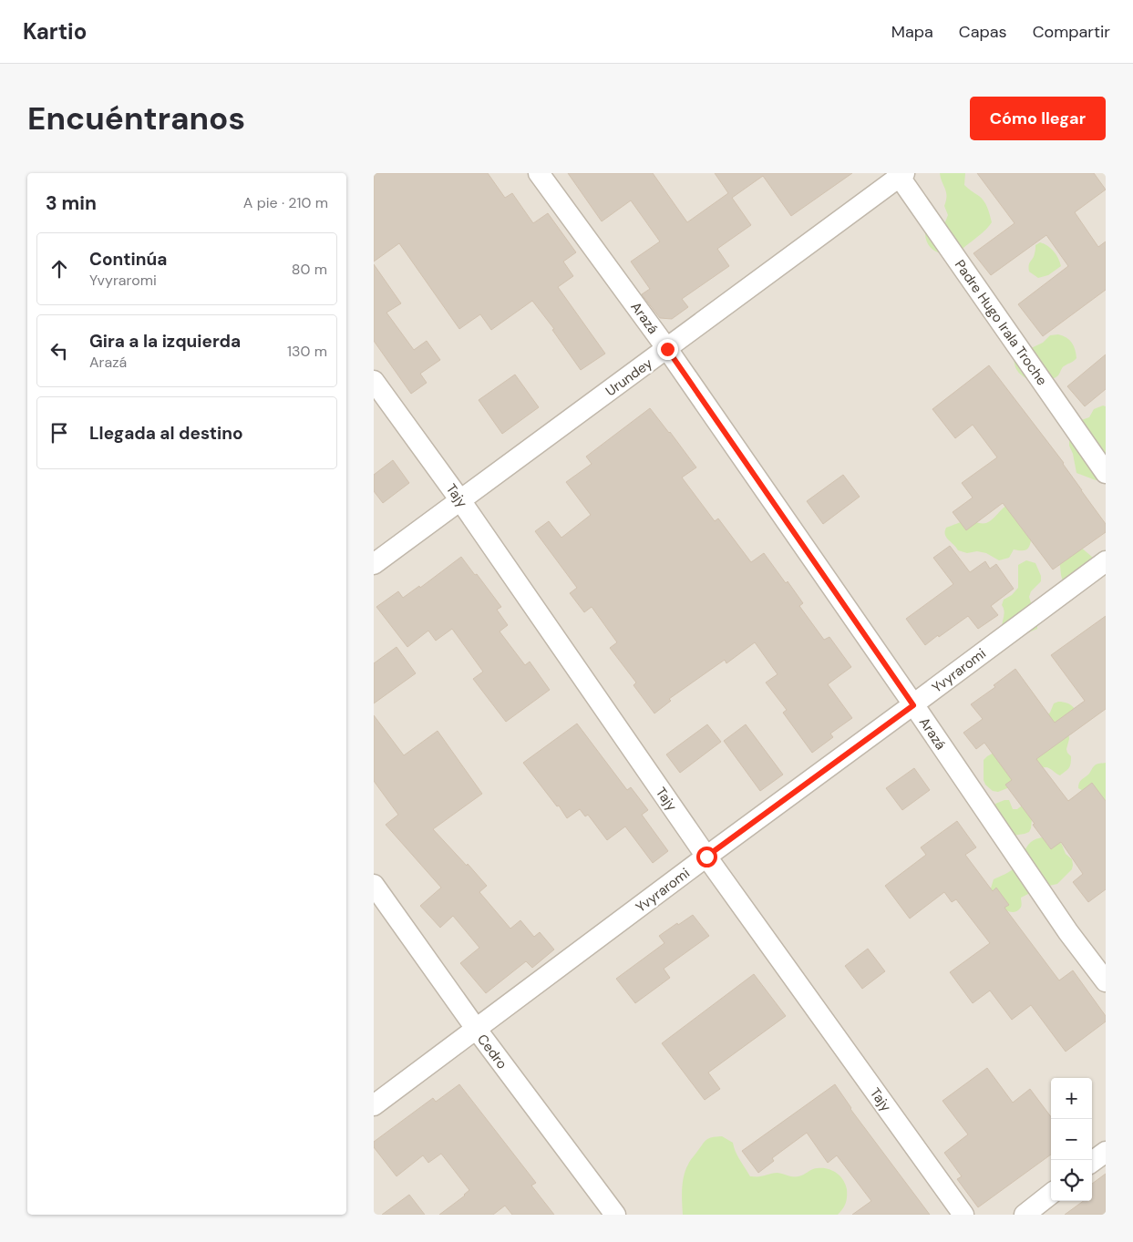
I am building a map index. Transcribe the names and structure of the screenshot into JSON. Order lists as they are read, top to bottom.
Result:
{
  "streets": {
    "street": [
      "Arazá",
      "Padre Hugo Irala Troche",
      "Urundey",
      "Tajy",
      "Yvyraromi",
      "Cedro"
    ]
  },
  "crossings": [
    ["Arazá", "Urundey"],
    ["Arazá", "Yvyraromi"],
    ["Padre Hugo Irala Troche", "Urundey"],
    ["Urundey", "Tajy"],
    ["Tajy", "Yvyraromi"],
    ["Yvyraromi", "Cedro"]
  ],
  "page": {
    "header": "Kartio",
    "nav": ["Mapa", "Capas", "Compartir"],
    "buttons": "Cómo llegar",
    "title": "Encuéntranos",
    "heading": ["3 min", "A pie · 210 m"],
    "list": [
      ["Continúa", "Yvyraromi", "80 m"],
      ["Gira a la izquierda", "Arazá", "130 m"],
      "Llegada al destino"
    ],
    "map_buttons": ["+", "−"]
  }
}
